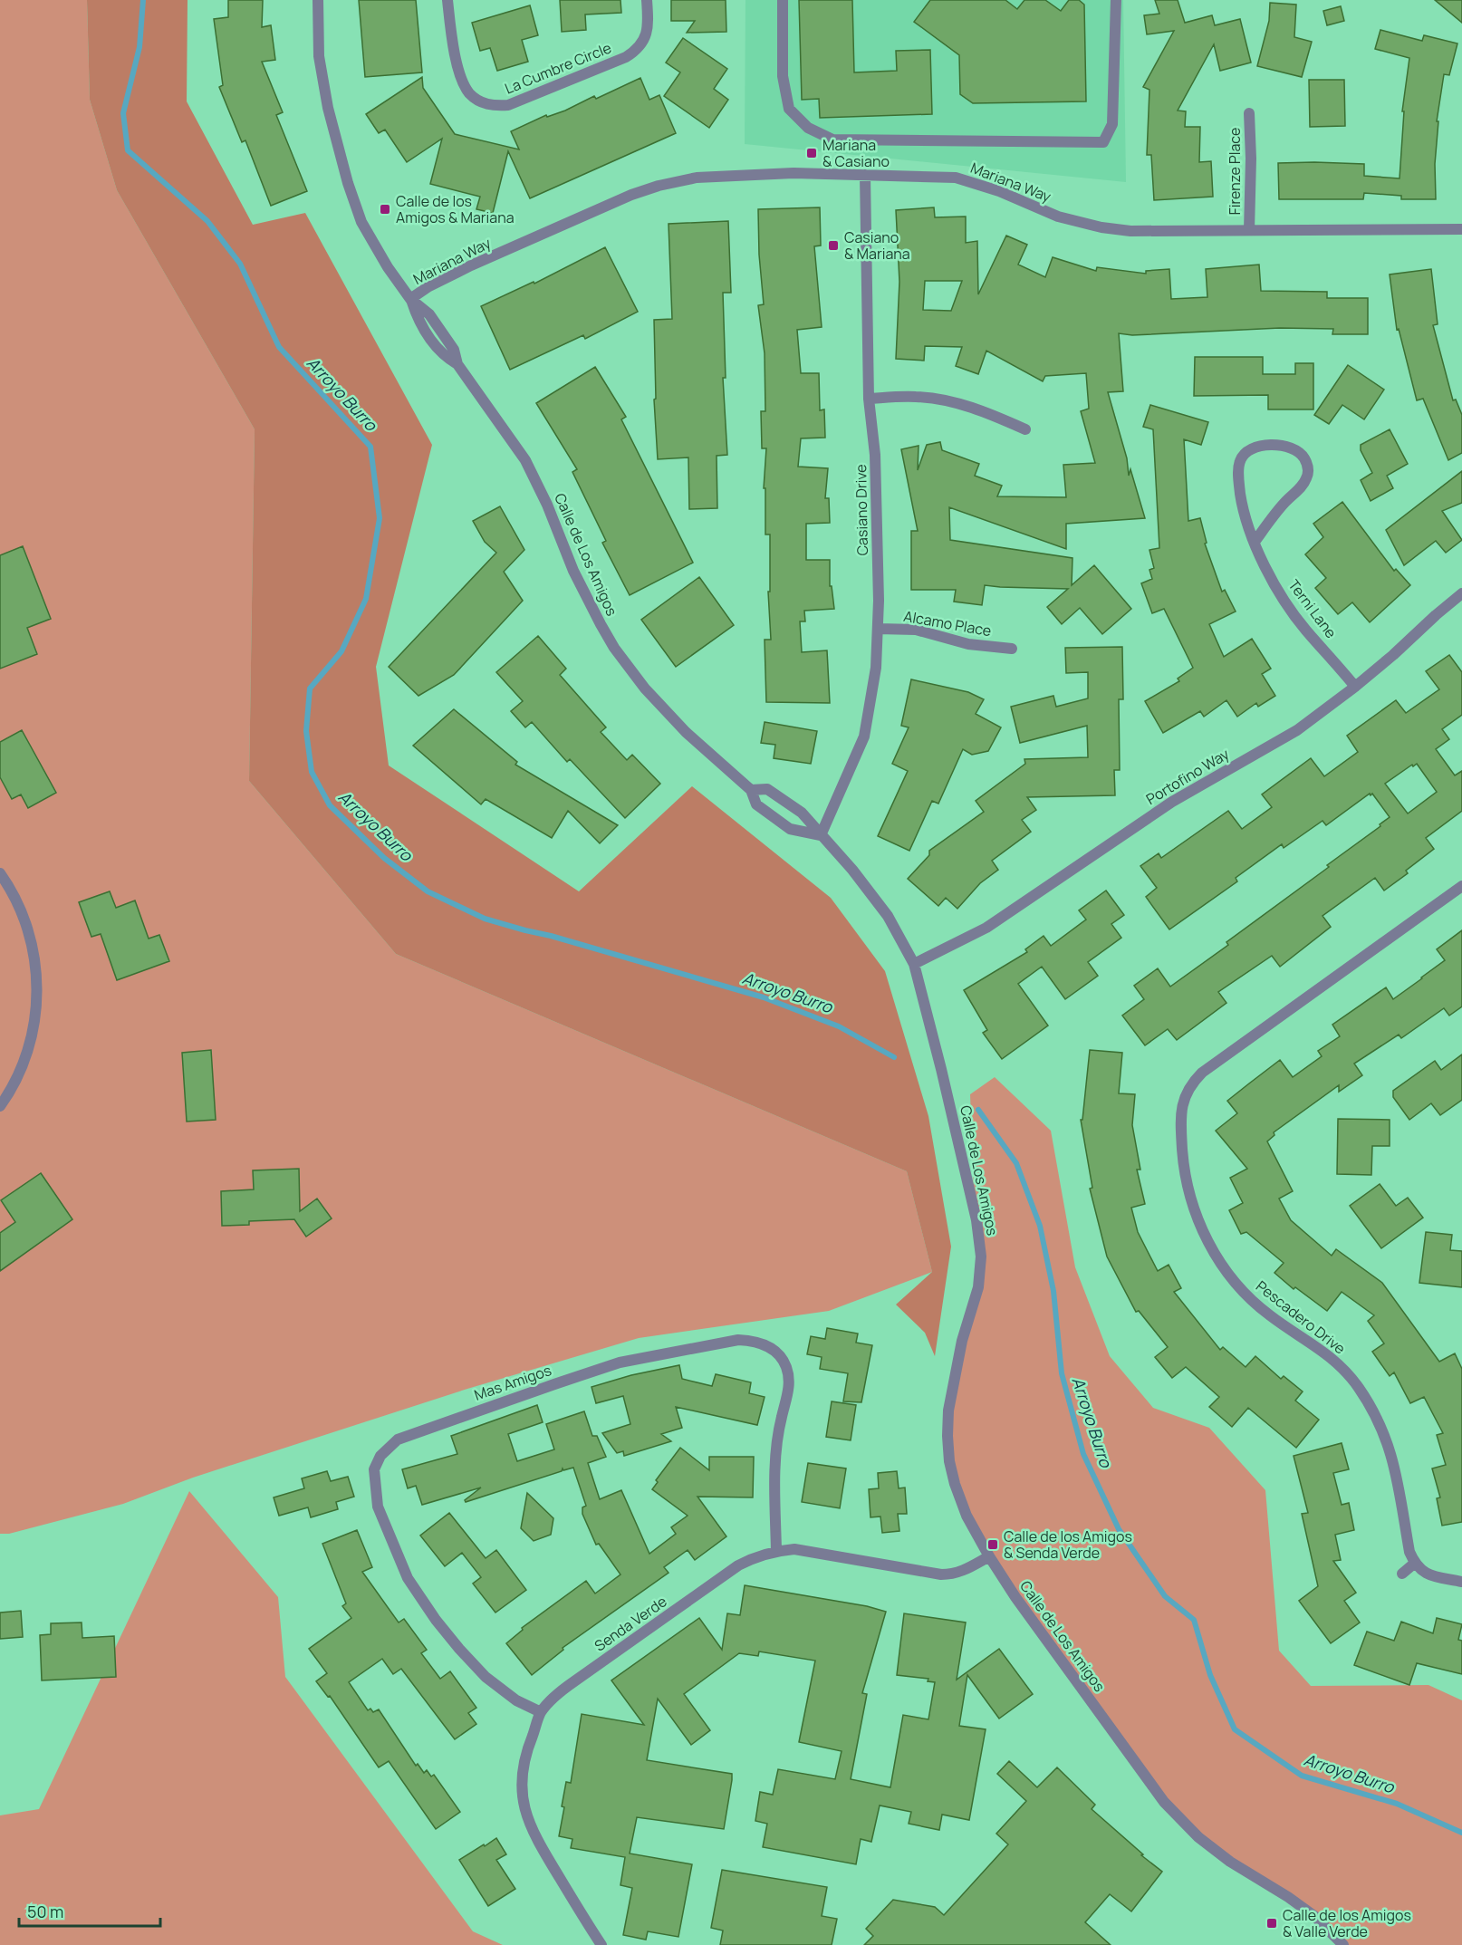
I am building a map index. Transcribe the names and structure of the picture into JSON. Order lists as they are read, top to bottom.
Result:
{
  "streets": {
    "street": [
      "La Cumbre Circle",
      "Firenze Place",
      "Mariana Way",
      "Casiano Drive",
      "Calle de Los Amigos",
      "Terni Lane",
      "Alcamo Place",
      "Portofino Way",
      "Pescadero Drive",
      "Mas Amigos",
      "Senda Verde"
    ]
  },
  "crossings": [
    ["Firenze Place", "Mariana Way"],
    ["Mariana Way", "Casiano Drive"],
    ["Mariana Way", "Calle de Los Amigos"],
    ["Casiano Drive", "Calle de Los Amigos"],
    ["Casiano Drive", "Alcamo Place"],
    ["Calle de Los Amigos", "Portofino Way"],
    ["Calle de Los Amigos", "Senda Verde"],
    ["Terni Lane", "Portofino Way"],
    ["Mas Amigos", "Senda Verde"]
  ],
  "water": ["Arroyo Burro"],
  "places": {
    "transit": [
      "Mariana & Casiano",
      "Calle de los Amigos & Mariana",
      "Casiano & Mariana",
      "Calle de los Amigos & Senda Verde",
      "Calle de los Amigos & Valle Verde"
    ]
  },
  "scale_bar": "50 m"
}
